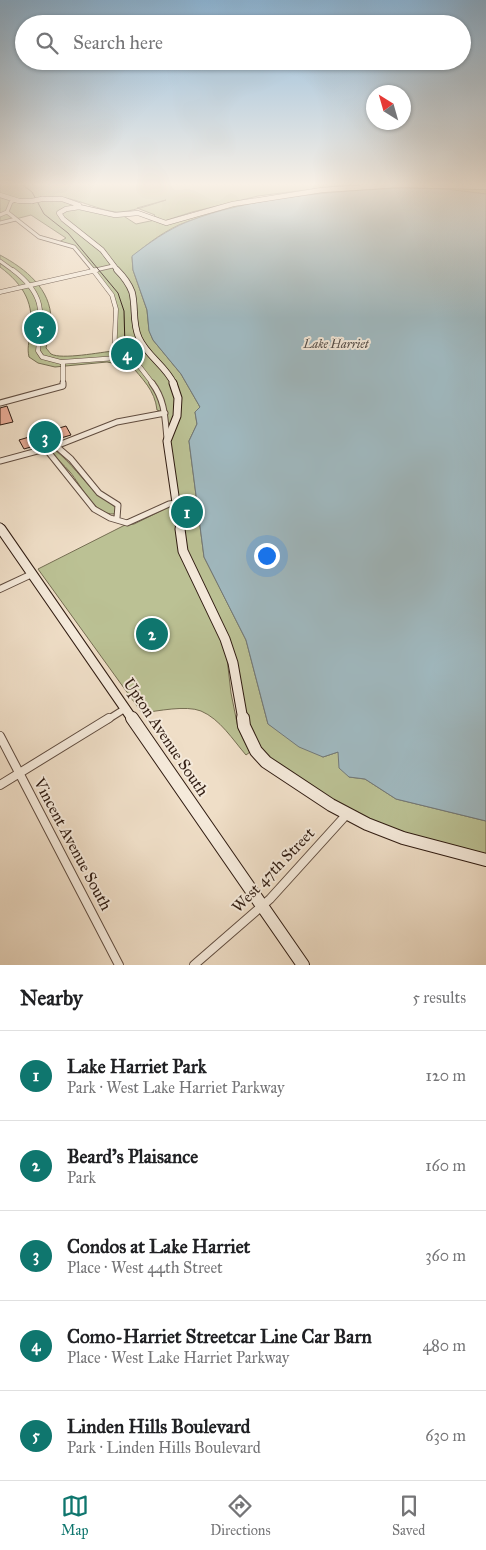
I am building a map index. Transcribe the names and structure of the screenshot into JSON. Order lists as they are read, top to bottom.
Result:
{
  "streets": {
    "street": ["Upton Avenue South", "Vincent Avenue South", "West 47th Street"]
  },
  "crossings": [
    ["Upton Avenue South", "West 47th Street"]
  ],
  "water": ["Lake Harriet"],
  "north": "top left",
  "page": {
    "search": "Search here",
    "pins": [
      "5",
      "4",
      "3",
      "1",
      "2"
    ],
    "heading": ["Nearby", "5 results"],
    "list": [
      {
        "mark": "1",
        "name": "Lake Harriet Park",
        "note": "Park · West Lake Harriet Parkway",
        "value": "120 m"
      },
      {
        "mark": "2",
        "name": "Beard's Plaisance",
        "note": "Park",
        "value": "160 m"
      },
      {
        "mark": "3",
        "name": "Condos at Lake Harriet",
        "note": "Place · West 44th Street",
        "value": "360 m"
      },
      {
        "mark": "4",
        "name": "Como-Harriet Streetcar Line Car Barn",
        "note": "Place · West Lake Harriet Parkway",
        "value": "480 m"
      },
      {
        "mark": "5",
        "name": "Linden Hills Boulevard",
        "note": "Park · Linden Hills Boulevard",
        "value": "630 m"
      }
    ],
    "nav": ["Map", "Directions", "Saved"]
  }
}
